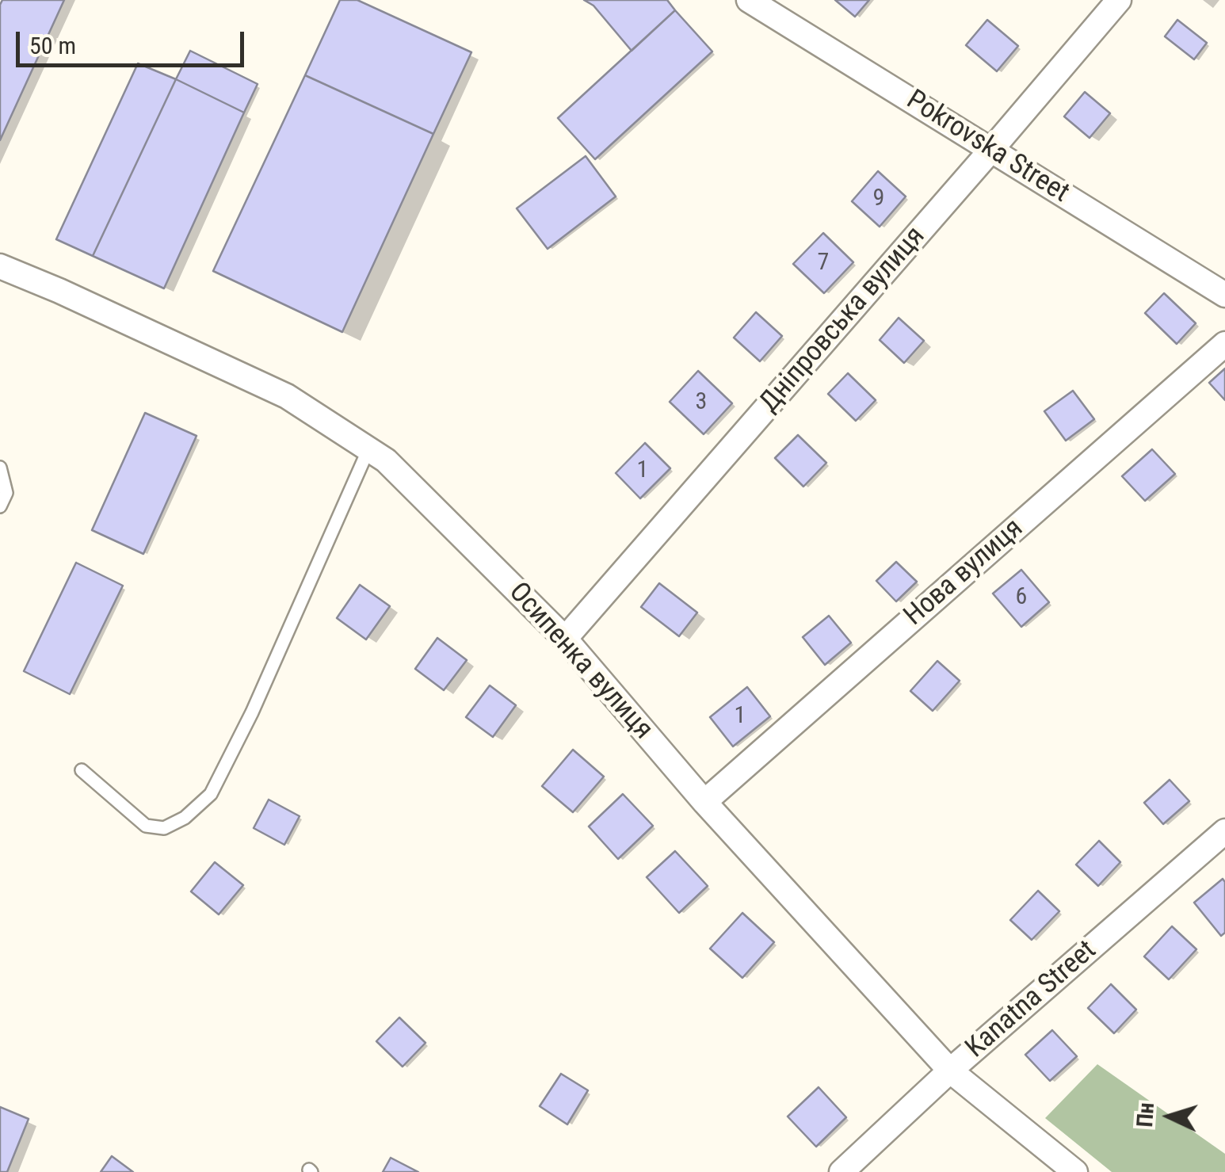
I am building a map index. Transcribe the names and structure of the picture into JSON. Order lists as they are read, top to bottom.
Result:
{
  "streets": {
    "street": [
      "Pokrovska Street",
      "Дніпровська вулиця",
      "Нова вулиця",
      "Осипенка вулиця",
      "Kanatna Street"
    ]
  },
  "crossings": [
    ["Pokrovska Street", "Дніпровська вулиця"],
    ["Дніпровська вулиця", "Осипенка вулиця"],
    ["Нова вулиця", "Осипенка вулиця"],
    ["Осипенка вулиця", "Kanatna Street"]
  ],
  "house_numbers": [
    "9",
    "7",
    "3",
    "1",
    "6",
    "1"
  ],
  "scale_bar": "50 m",
  "north": "left"
}
